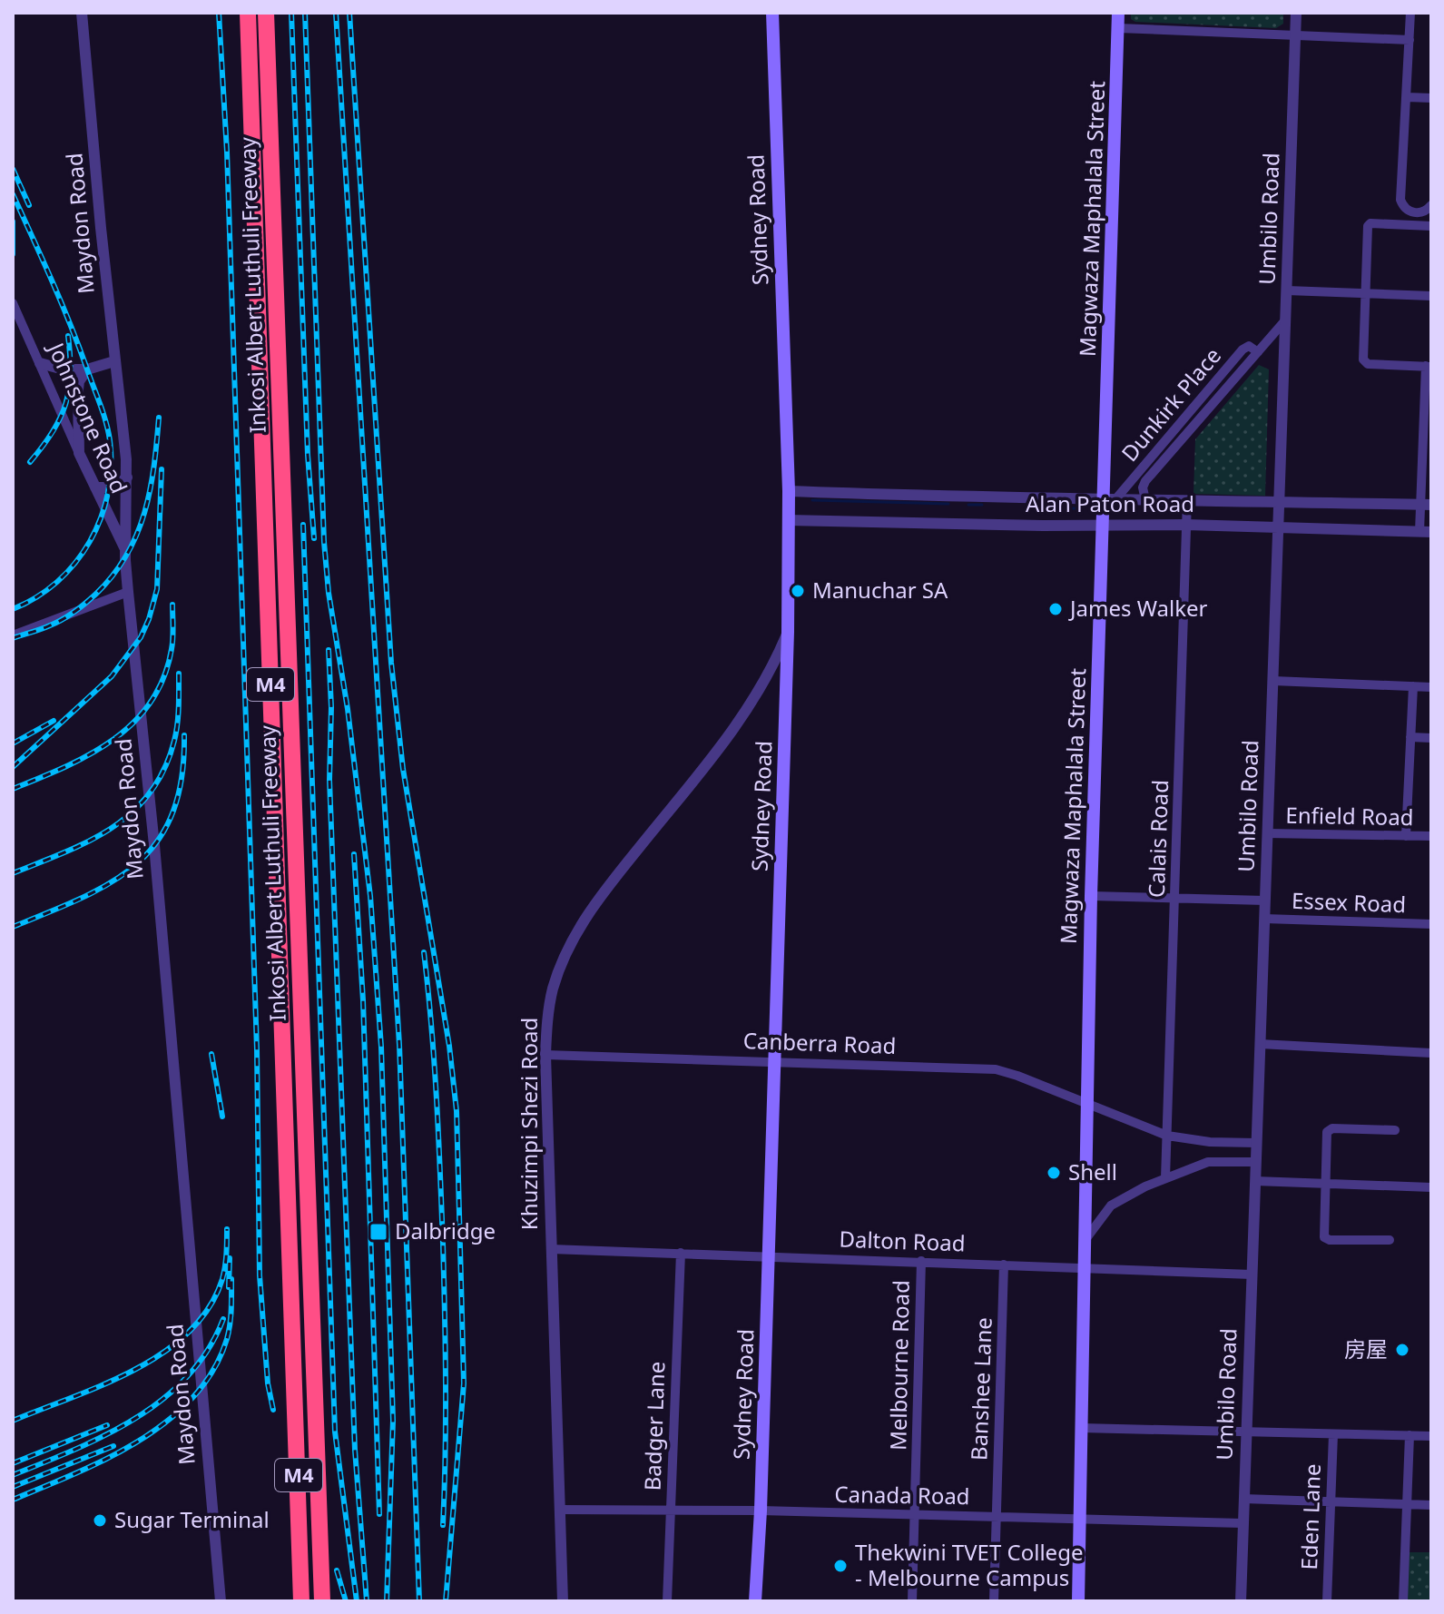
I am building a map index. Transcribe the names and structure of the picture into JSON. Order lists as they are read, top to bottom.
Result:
{
  "streets": {
    "highway": ["Inkosi Albert Luthuli Freeway", "M4"],
    "main road": ["Magwaza Maphalala Street", "Sydney Road"],
    "street": [
      "Umbilo Road",
      "Maydon Road",
      "Dunkirk Place",
      "Johnstone Road",
      "Alan Paton Road",
      "Enfield Road",
      "Calais Road",
      "Essex Road",
      "Canberra Road",
      "Khuzimpi Shezi Road",
      "Dalton Road",
      "Melbourne Road",
      "Banshee Lane",
      "Badger Lane",
      "Canada Road",
      "Eden Lane"
    ]
  },
  "crossings": [
    ["Magwaza Maphalala Street", "Dunkirk Place"],
    ["Magwaza Maphalala Street", "Alan Paton Road"],
    ["Magwaza Maphalala Street", "Canberra Road"],
    ["Magwaza Maphalala Street", "Dalton Road"],
    ["Magwaza Maphalala Street", "Canada Road"],
    ["Umbilo Road", "Alan Paton Road"],
    ["Umbilo Road", "Enfield Road"],
    ["Umbilo Road", "Essex Road"],
    ["Umbilo Road", "Canberra Road"],
    ["Umbilo Road", "Dalton Road"],
    ["Umbilo Road", "Canada Road"],
    ["Sydney Road", "Alan Paton Road"],
    ["Sydney Road", "Canberra Road"],
    ["Sydney Road", "Khuzimpi Shezi Road"],
    ["Sydney Road", "Dalton Road"],
    ["Sydney Road", "Canada Road"],
    ["Maydon Road", "Johnstone Road"],
    ["Dunkirk Place", "Alan Paton Road"],
    ["Alan Paton Road", "Calais Road"],
    ["Calais Road", "Canberra Road"],
    ["Canberra Road", "Khuzimpi Shezi Road"],
    ["Khuzimpi Shezi Road", "Dalton Road"],
    ["Khuzimpi Shezi Road", "Canada Road"],
    ["Dalton Road", "Melbourne Road"],
    ["Dalton Road", "Banshee Lane"],
    ["Dalton Road", "Badger Lane"],
    ["Melbourne Road", "Canada Road"],
    ["Banshee Lane", "Canada Road"],
    ["Badger Lane", "Canada Road"]
  ],
  "places": {
    "other": [
      "Manuchar SA",
      "James Walker",
      "Shell",
      "房屋",
      "Sugar Terminal",
      "Thekwini TVET College - Melbourne Campus"
    ],
    "transit": ["Dalbridge"]
  }
}
